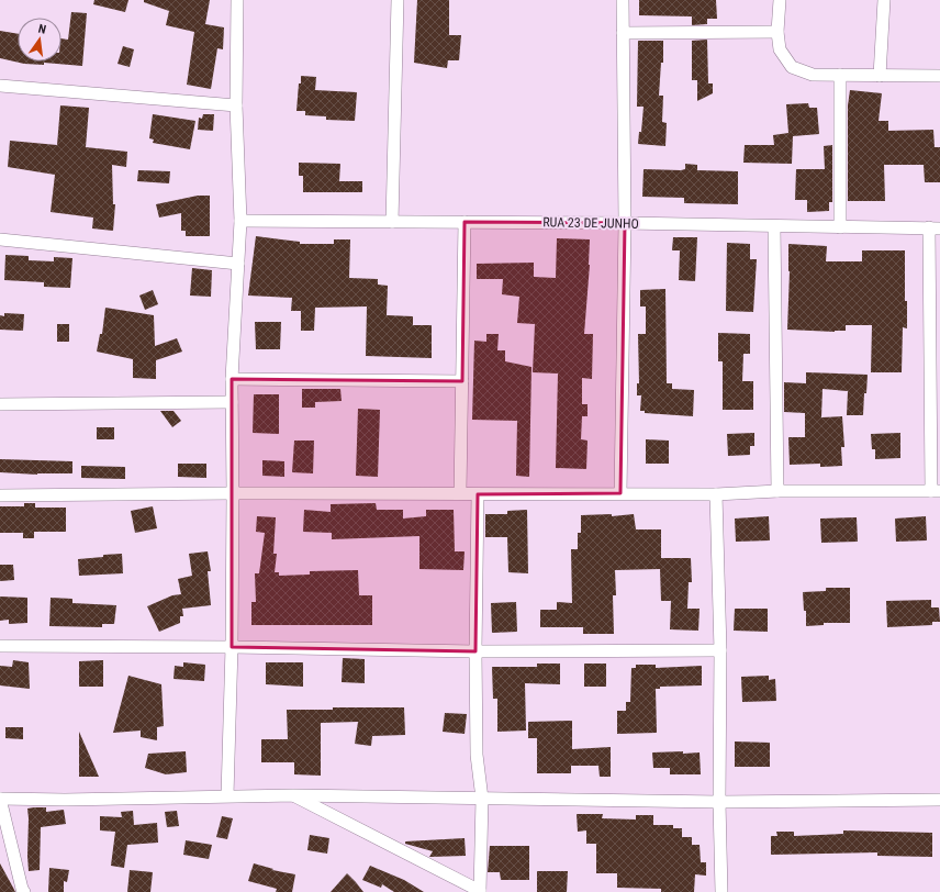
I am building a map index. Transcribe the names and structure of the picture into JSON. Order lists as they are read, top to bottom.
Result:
{
  "streets": {
    "street": ["RUA 23 DE JUNHO"]
  },
  "north": "top"
}
